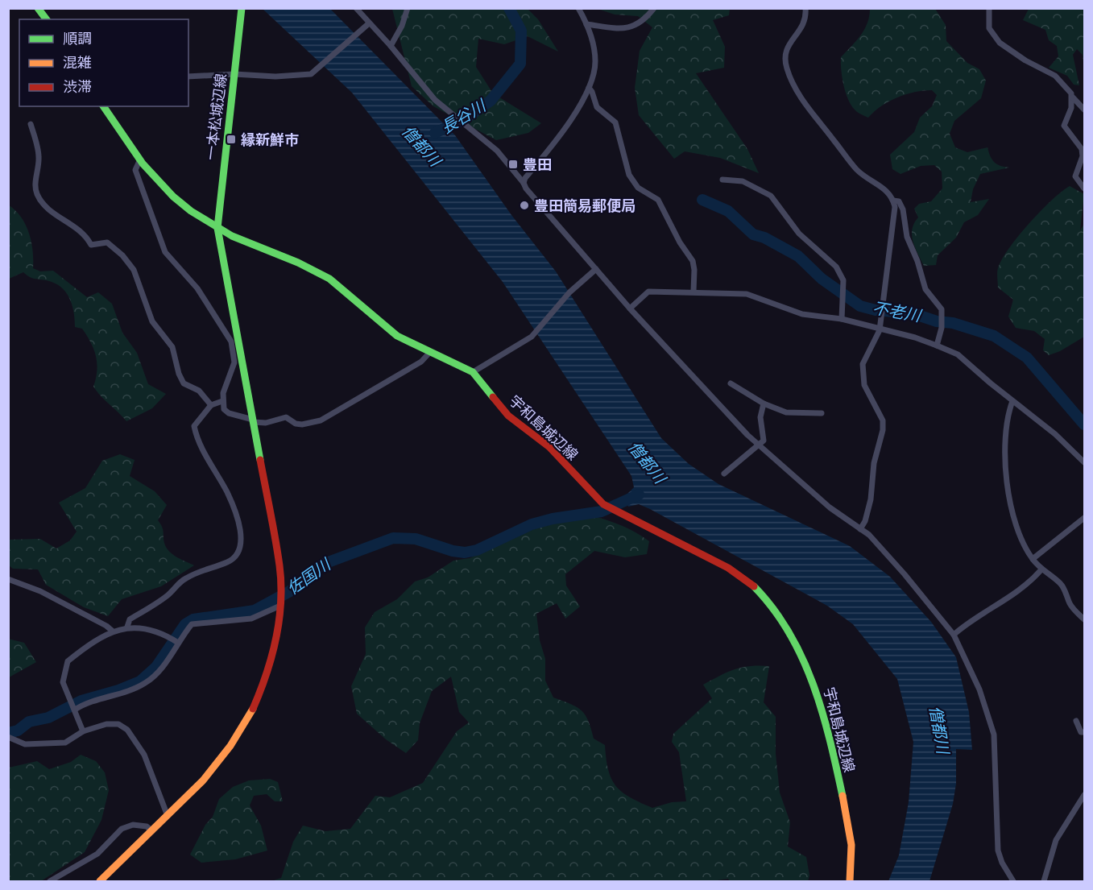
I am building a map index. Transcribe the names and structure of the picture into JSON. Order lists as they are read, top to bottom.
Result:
{
  "streets": {
    "main road": ["一本松城辺線", "宇和島城辺線"]
  },
  "crossings": [
    ["一本松城辺線", "宇和島城辺線"]
  ],
  "water": [
    "長谷川",
    "僧都川",
    "不老川",
    "佐国川"
  ],
  "places": {
    "transit": ["縁新鮮市", "豊田"],
    "other": ["豊田簡易郵便局"]
  },
  "legend": ["順調", "混雑", "渋滞"]
}
